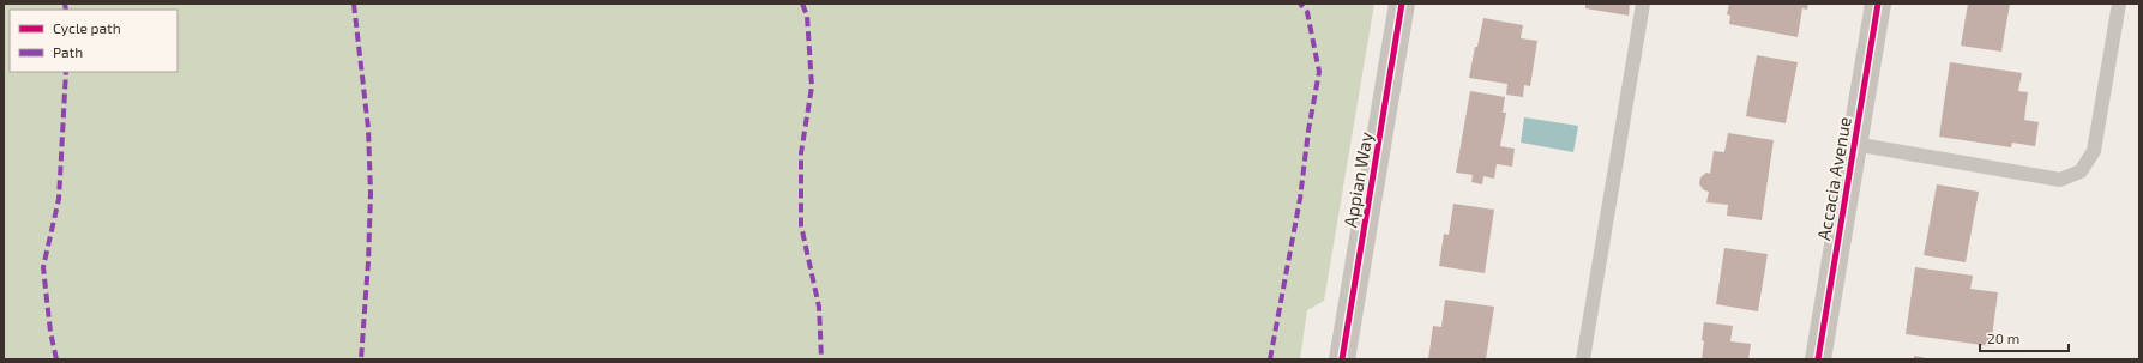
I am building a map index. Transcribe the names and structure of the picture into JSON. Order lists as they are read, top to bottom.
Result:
{
  "streets": {
    "street": ["Accacia Avenue", "Appian Way"]
  },
  "legend": ["Cycle path", "Path"],
  "scale_bar": "20 m"
}
